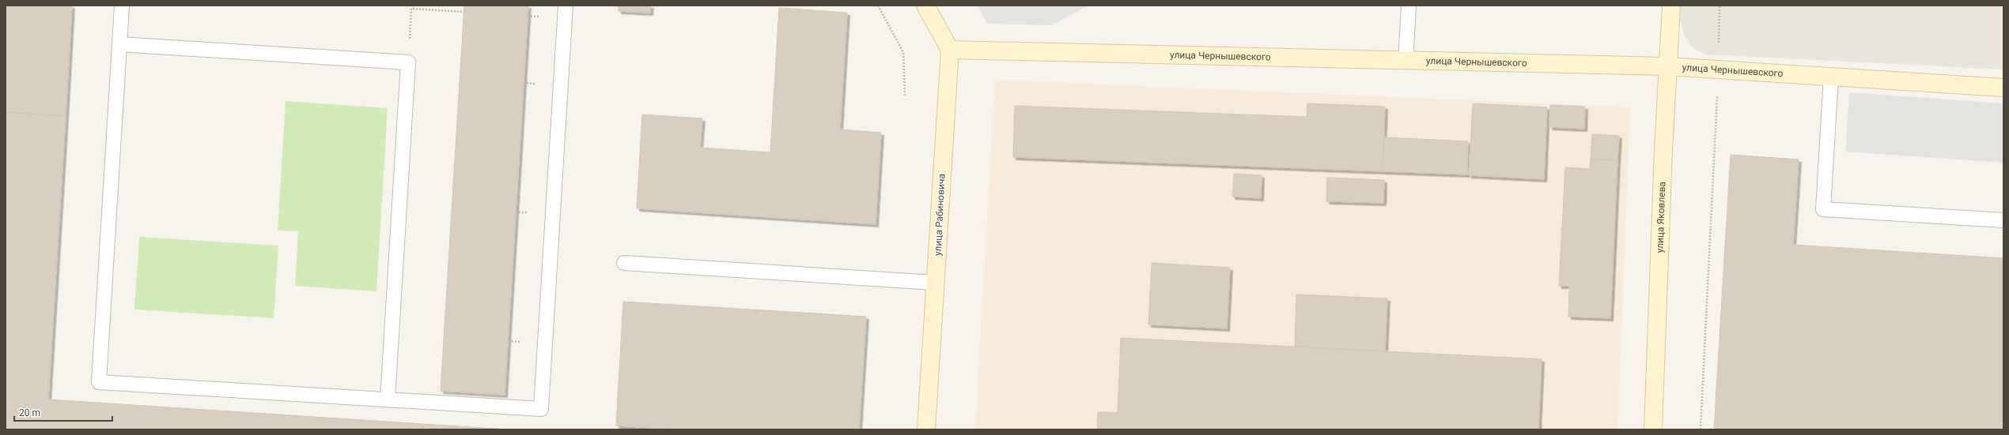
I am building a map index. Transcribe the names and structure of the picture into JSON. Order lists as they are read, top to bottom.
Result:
{
  "streets": {
    "street": ["улица Чернышевского", "улица Рабиновича", "улица Яковлева"]
  },
  "crossings": [
    ["улица Чернышевского", "улица Рабиновича"],
    ["улица Чернышевского", "улица Яковлева"]
  ],
  "scale_bar": "20 m"
}
